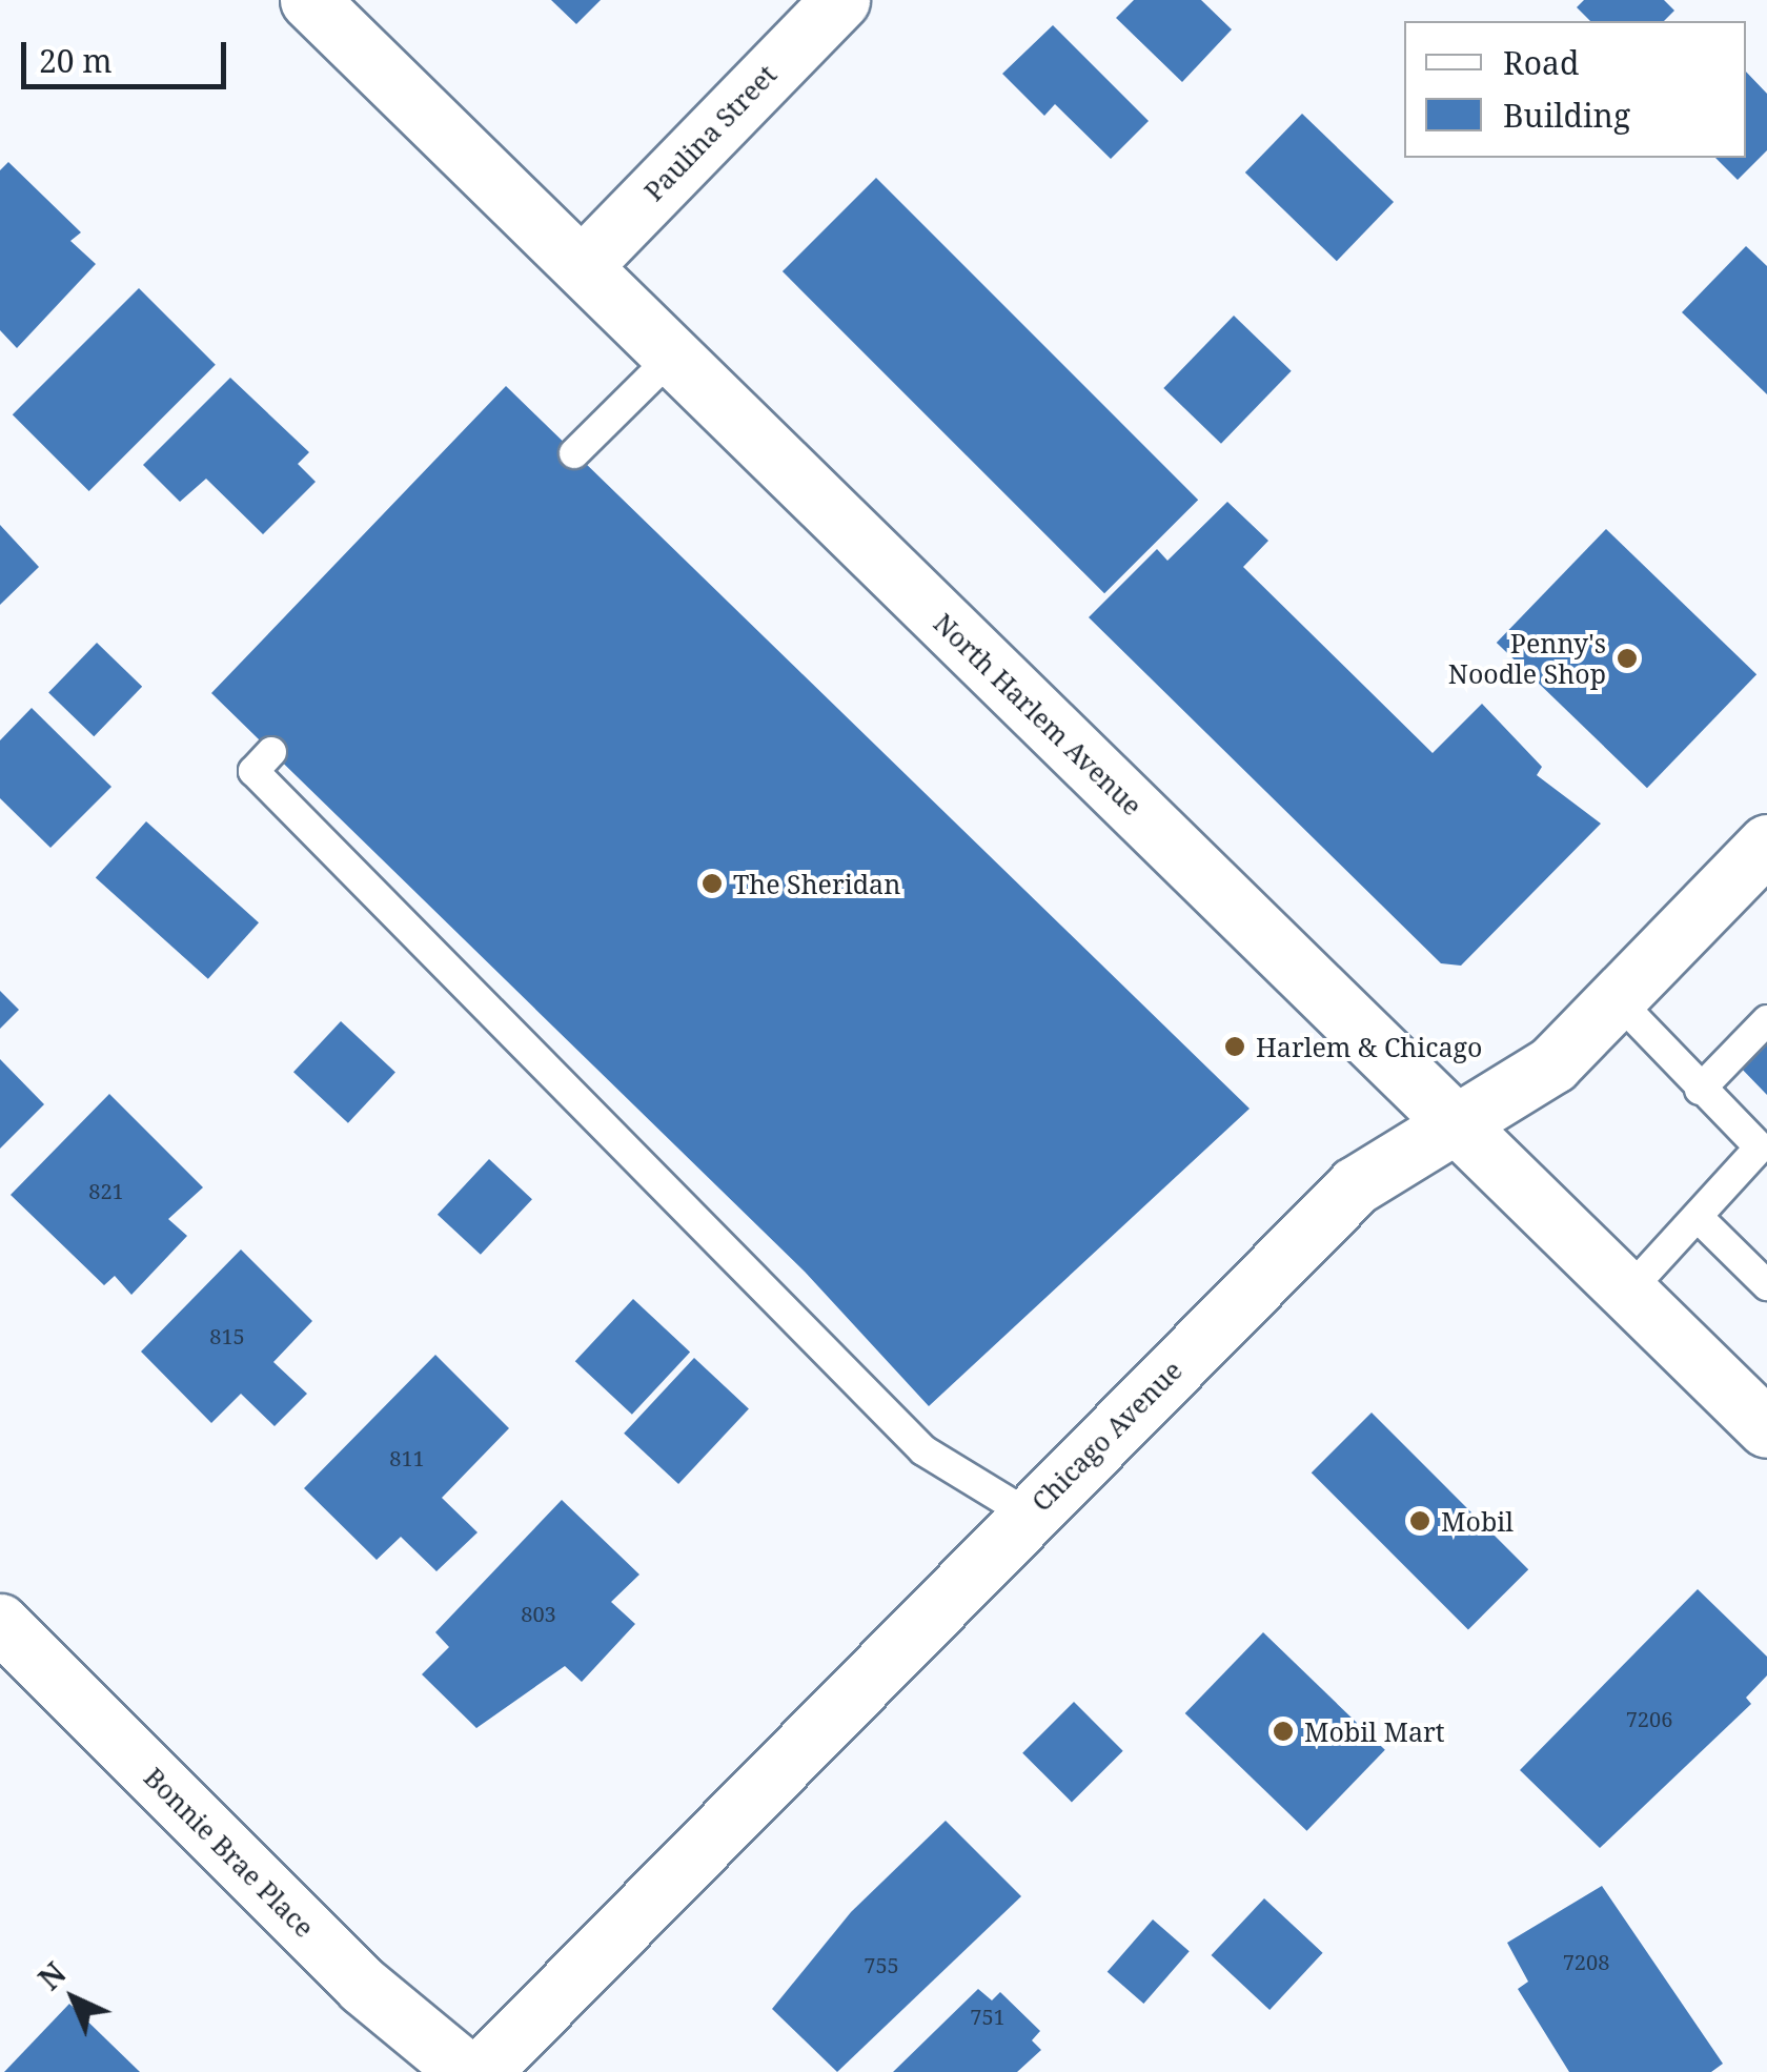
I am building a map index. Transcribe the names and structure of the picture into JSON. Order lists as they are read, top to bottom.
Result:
{
  "streets": {
    "main road": [
      "Paulina Street",
      "North Harlem Avenue",
      "Chicago Avenue",
      "Bonnie Brae Place"
    ]
  },
  "crossings": [
    ["Paulina Street", "North Harlem Avenue"],
    ["North Harlem Avenue", "Chicago Avenue"]
  ],
  "places": [
    "Penny's Noodle Shop",
    "The Sheridan",
    "Harlem & Chicago",
    "Mobil",
    "Mobil Mart"
  ],
  "house_numbers": [
    "821",
    "815",
    "811",
    "803",
    "7206",
    "7208",
    "755",
    "751"
  ],
  "legend": ["Road", "Building"],
  "scale_bar": "20 m",
  "north": "top left"
}
